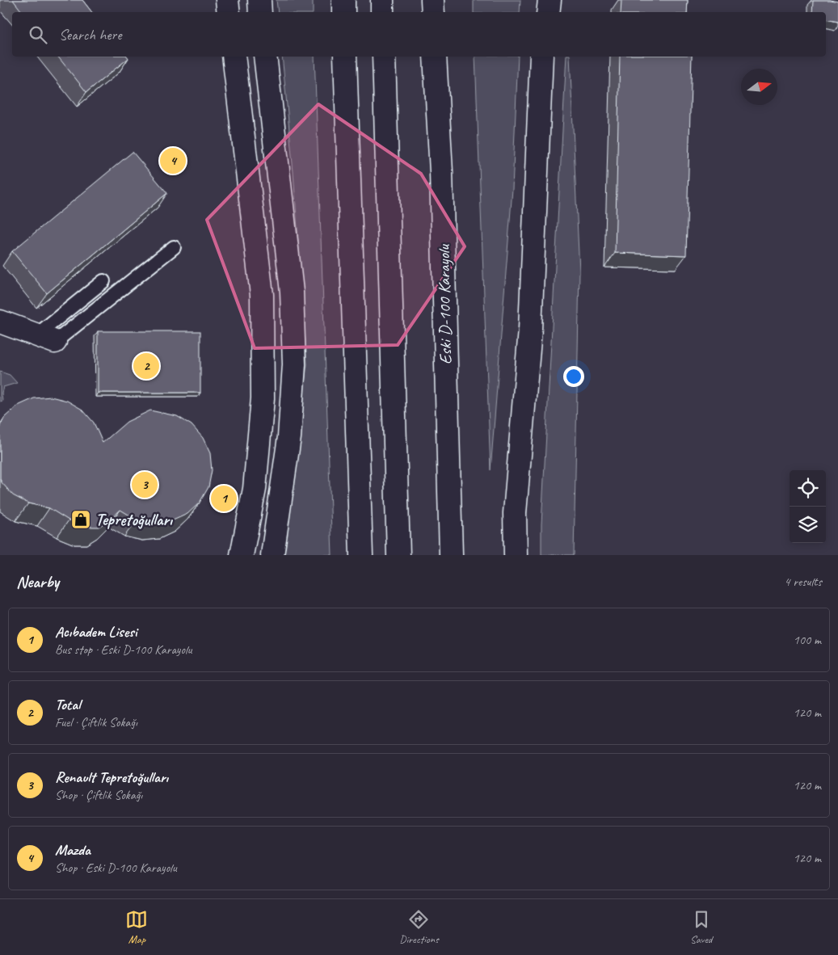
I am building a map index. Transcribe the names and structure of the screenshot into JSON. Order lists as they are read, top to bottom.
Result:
{
  "streets": {
    "main road": ["Eski D-100 Karayolu"]
  },
  "places": {
    "shop": ["Tepretoğulları"]
  },
  "north": "right",
  "page": {
    "search": "Search here",
    "pins": [
      "4",
      "2",
      "3",
      "1"
    ],
    "heading": ["Nearby", "4 results"],
    "list": [
      {
        "mark": "1",
        "name": "Acıbadem Lisesi",
        "note": "Bus stop · Eski D-100 Karayolu",
        "value": "100 m"
      },
      {
        "mark": "2",
        "name": "Total",
        "note": "Fuel · Çiftlik Sokağı",
        "value": "120 m"
      },
      {
        "mark": "3",
        "name": "Renault Tepretoğulları",
        "note": "Shop · Çiftlik Sokağı",
        "value": "120 m"
      },
      {
        "mark": "4",
        "name": "Mazda",
        "note": "Shop · Eski D-100 Karayolu",
        "value": "120 m"
      }
    ],
    "nav": ["Map", "Directions", "Saved"]
  }
}
